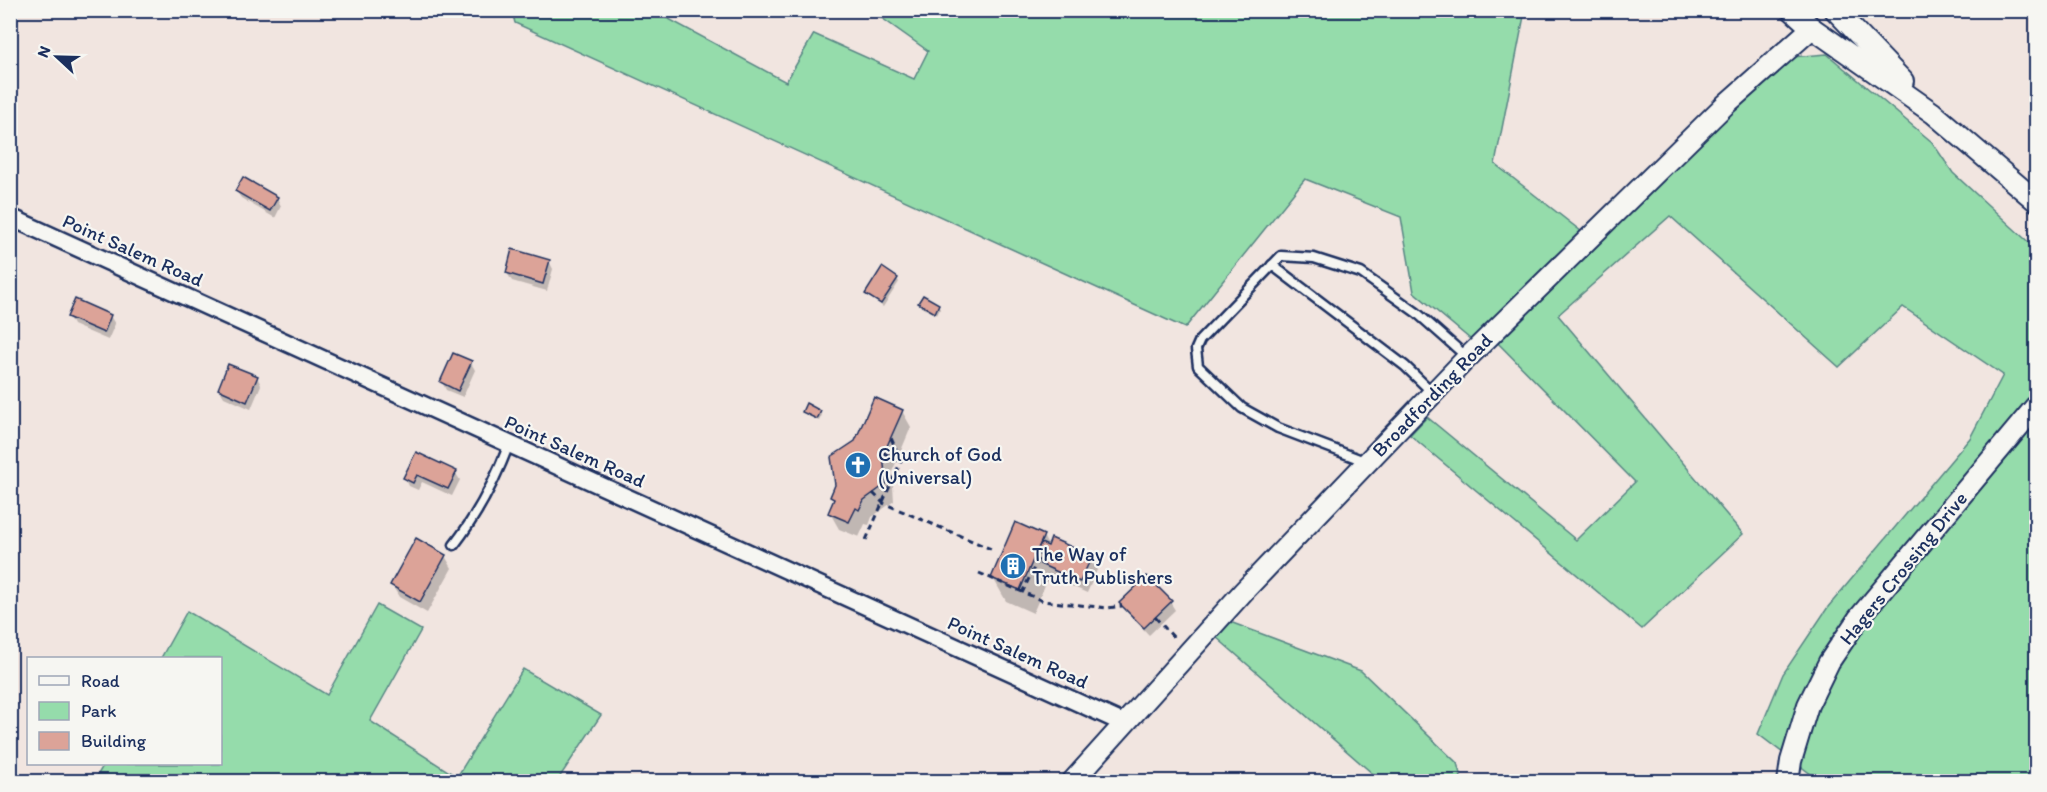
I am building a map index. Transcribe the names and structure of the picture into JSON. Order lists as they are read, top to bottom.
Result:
{
  "streets": {
    "street": ["Point Salem Road", "Broadfording Road", "Hagers Crossing Drive"]
  },
  "crossings": [
    ["Point Salem Road", "Broadfording Road"]
  ],
  "places": {
    "church": ["Church of God (Universal)"],
    "building": ["The Way of Truth Publishers"]
  },
  "legend": ["Road", "Park", "Building"],
  "north": "left"
}
